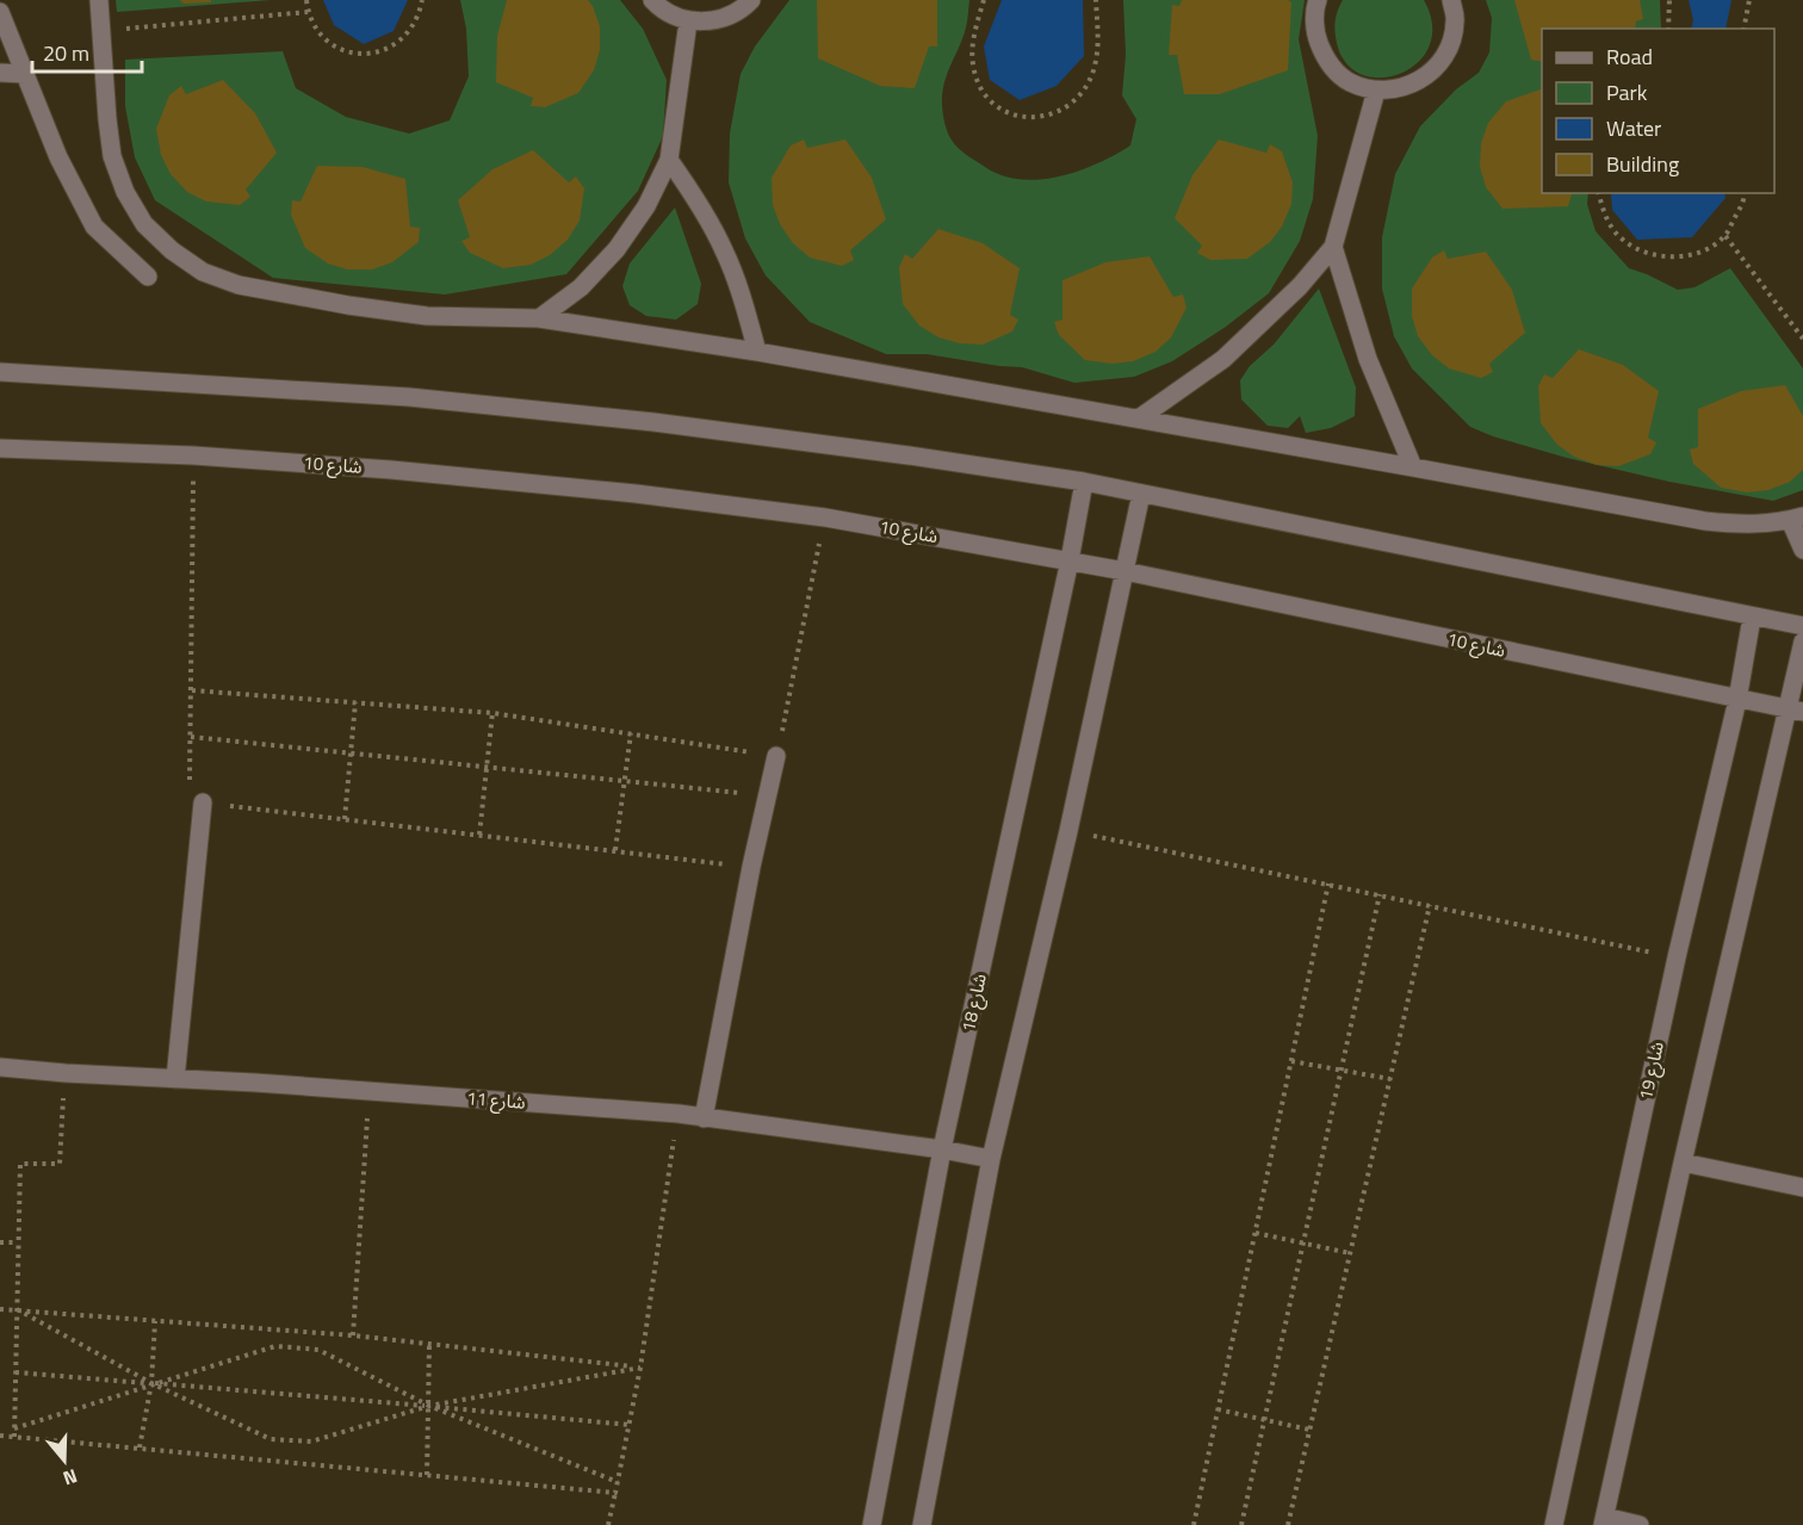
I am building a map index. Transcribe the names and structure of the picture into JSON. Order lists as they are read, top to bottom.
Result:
{
  "streets": {
    "street": [
      "شارع 10",
      "شارع 18",
      "شارع 19",
      "شارع 11"
    ]
  },
  "crossings": [
    ["شارع 10", "شارع 18"],
    ["شارع 10", "شارع 19"],
    ["شارع 18", "شارع 11"]
  ],
  "legend": [
    "Road",
    "Park",
    "Water",
    "Building"
  ],
  "scale_bar": "20 m",
  "north": "bottom"
}
